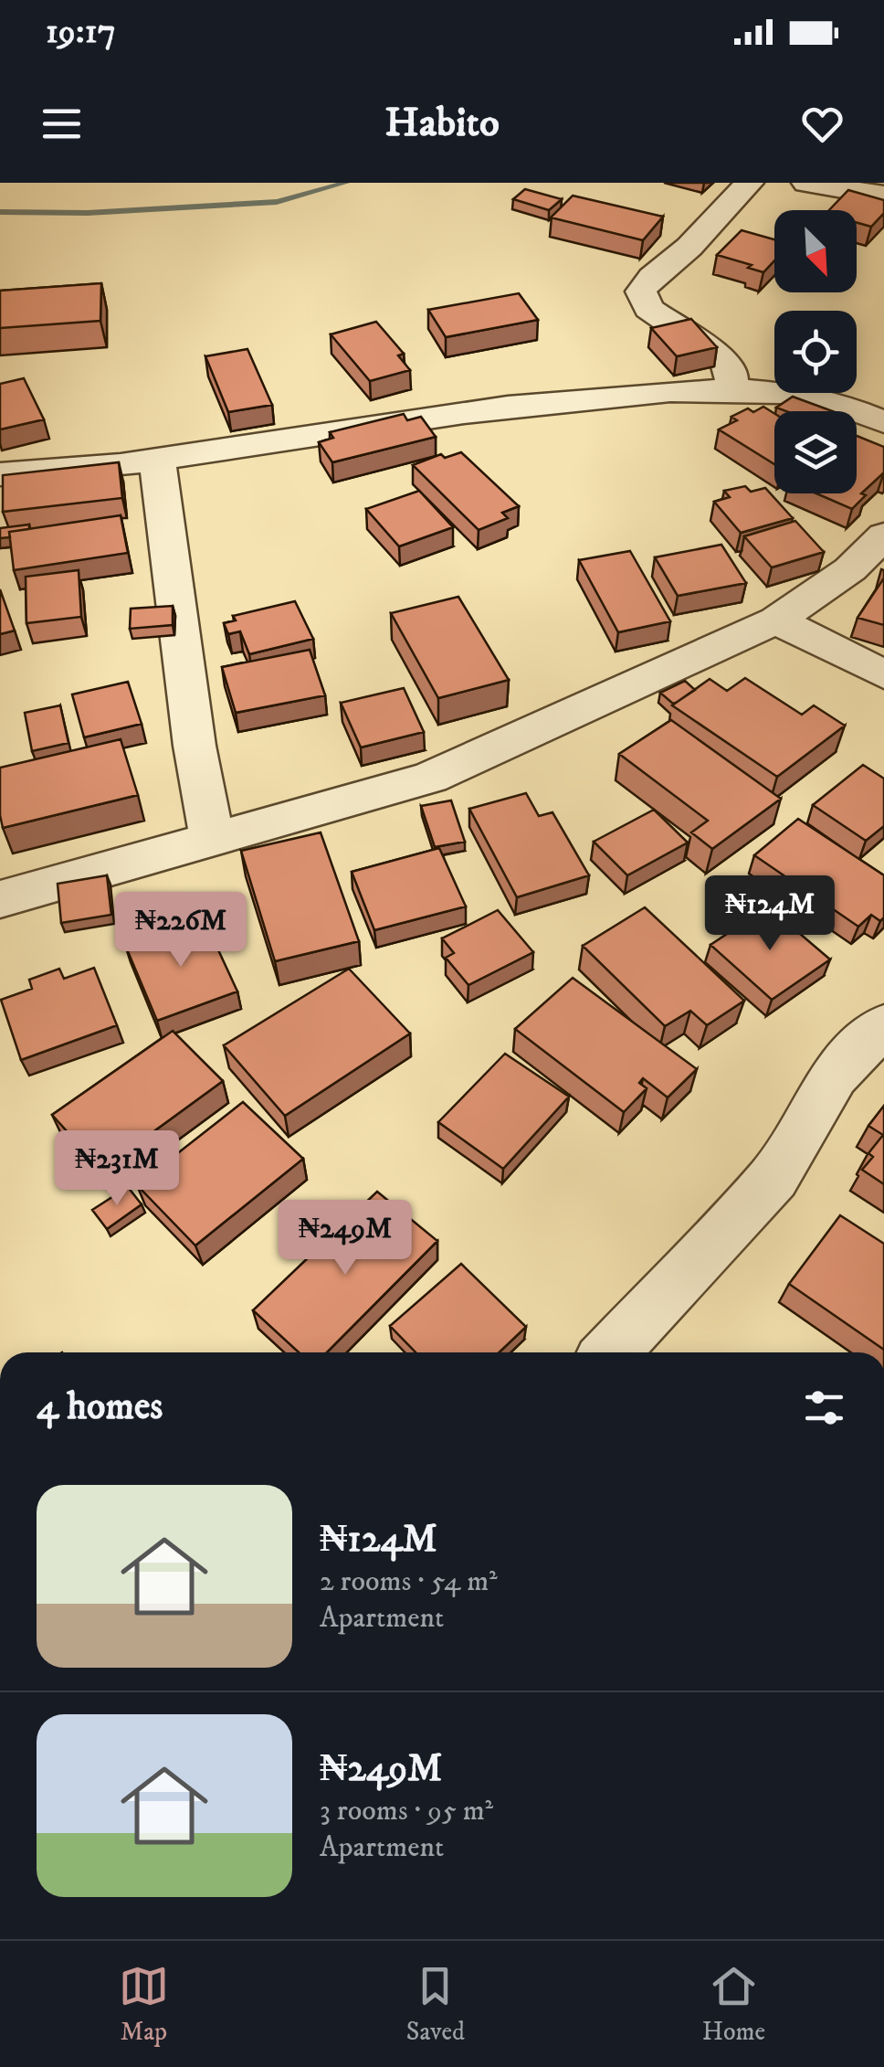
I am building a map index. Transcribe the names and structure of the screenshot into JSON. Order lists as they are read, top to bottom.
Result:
{
  "north": "bottom right",
  "page": {
    "status": "19:17",
    "header": "Habito",
    "price": [
      "₦124M",
      "₦226M",
      "₦231M",
      "₦249M"
    ],
    "heading": "4 homes",
    "list": [
      {
        "name": "₦124M",
        "note": "2 rooms · 54 m² · Apartment"
      },
      {
        "name": "₦249M",
        "note": "3 rooms · 95 m² · Apartment"
      }
    ],
    "tabs": ["Map", "Saved", "Home"]
  }
}
